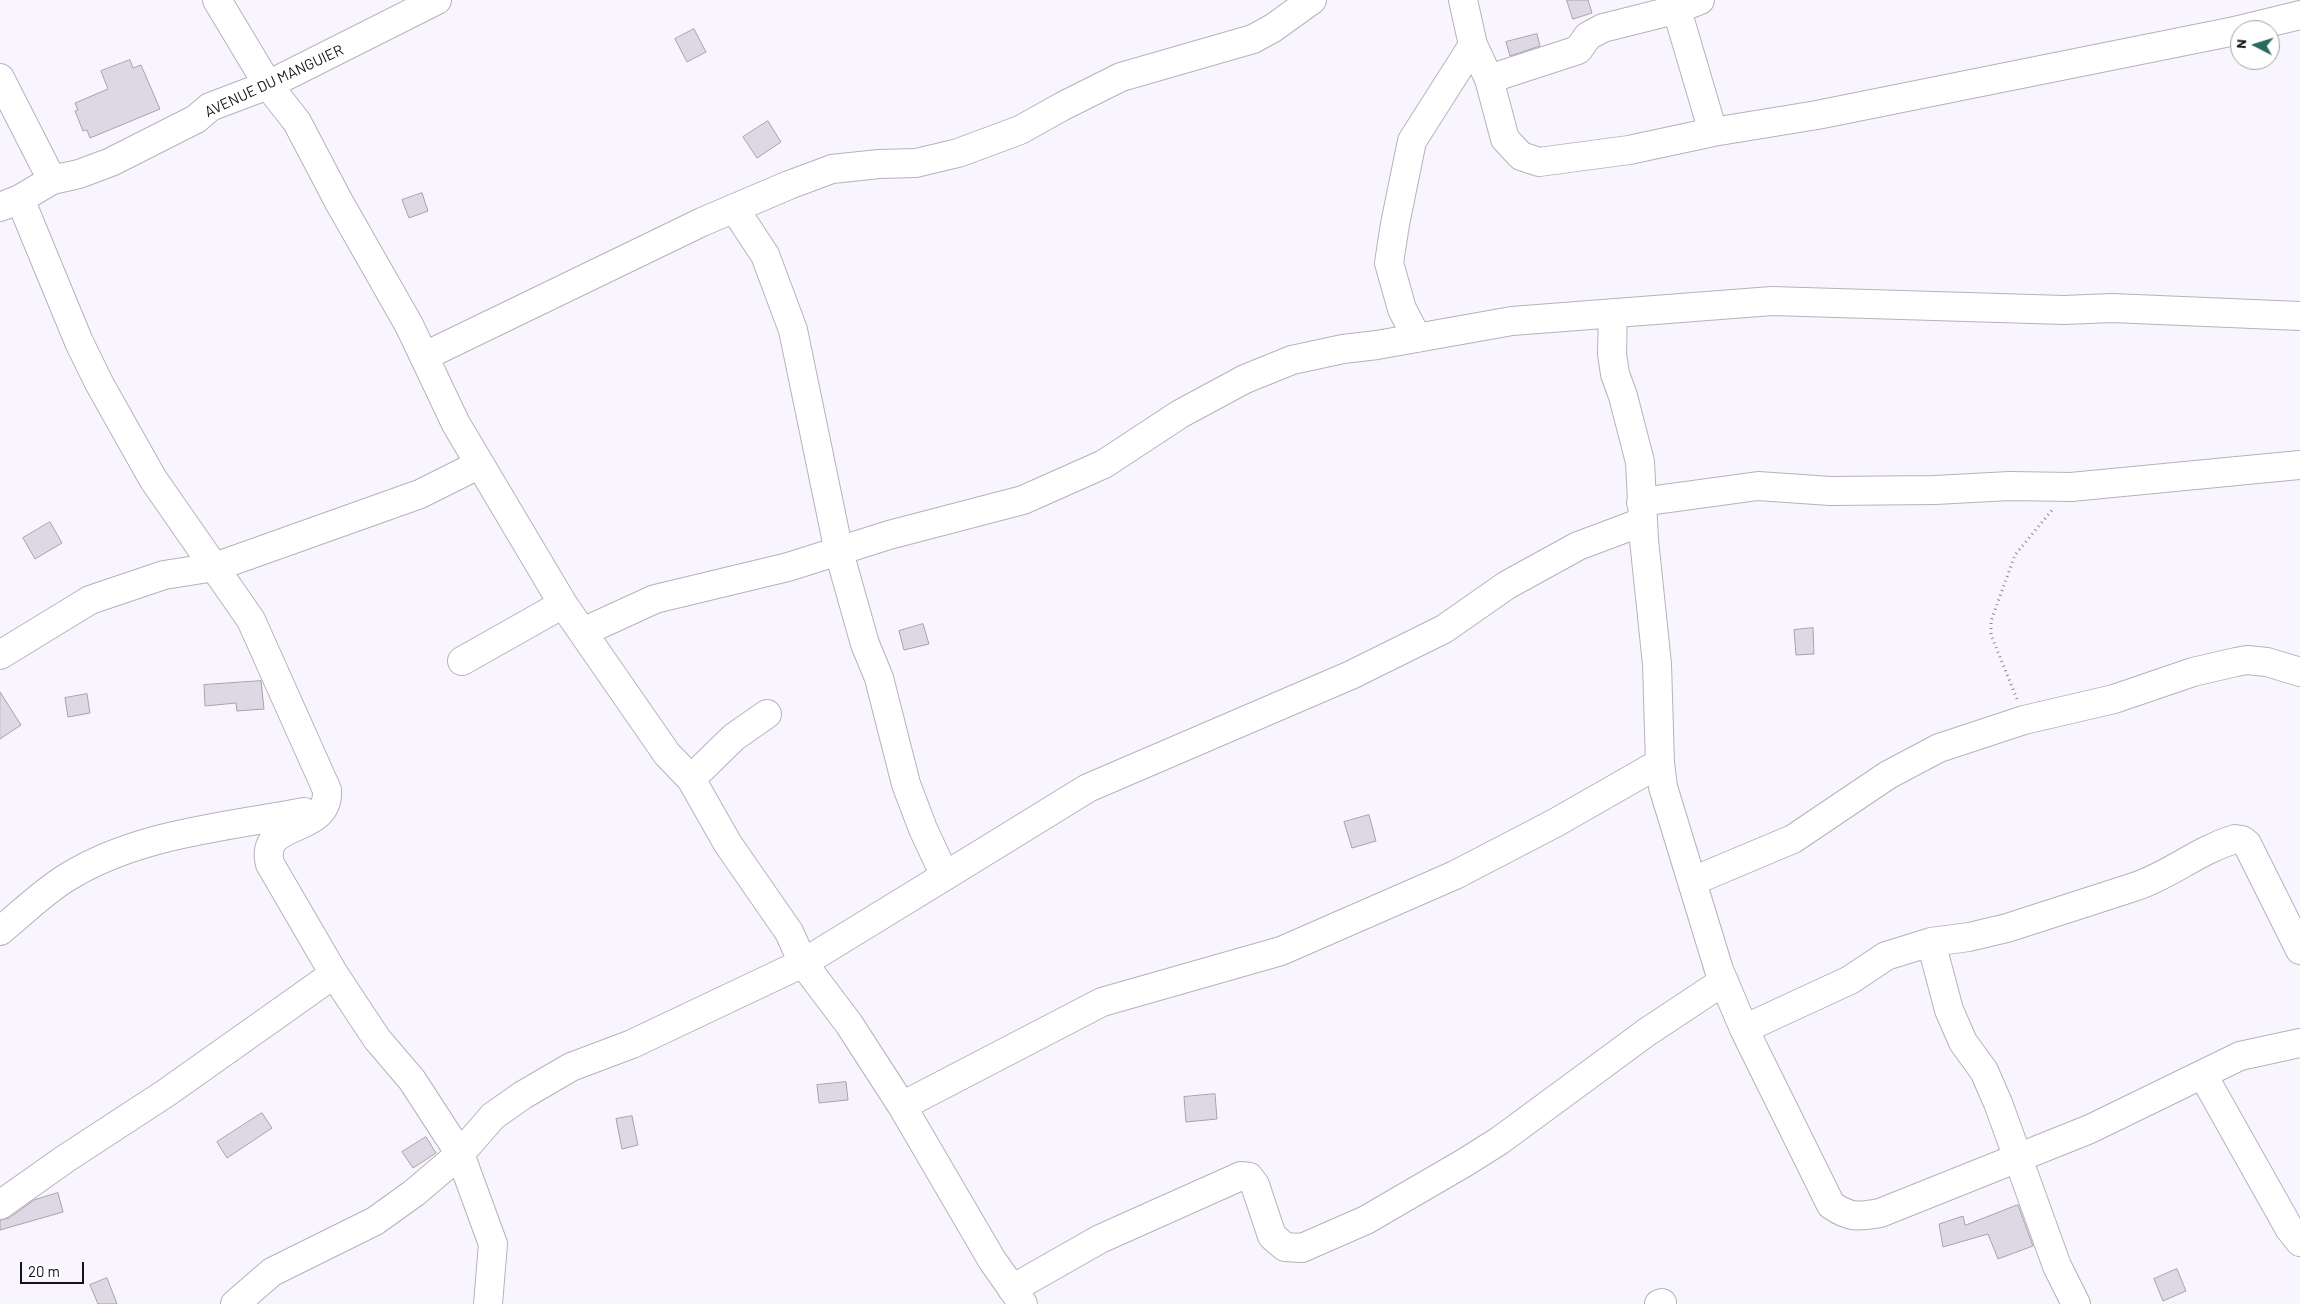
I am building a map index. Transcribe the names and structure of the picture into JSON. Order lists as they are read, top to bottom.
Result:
{
  "streets": {
    "street": ["AVENUE DU MANGUIER"]
  },
  "scale_bar": "20 m",
  "north": "left"
}
